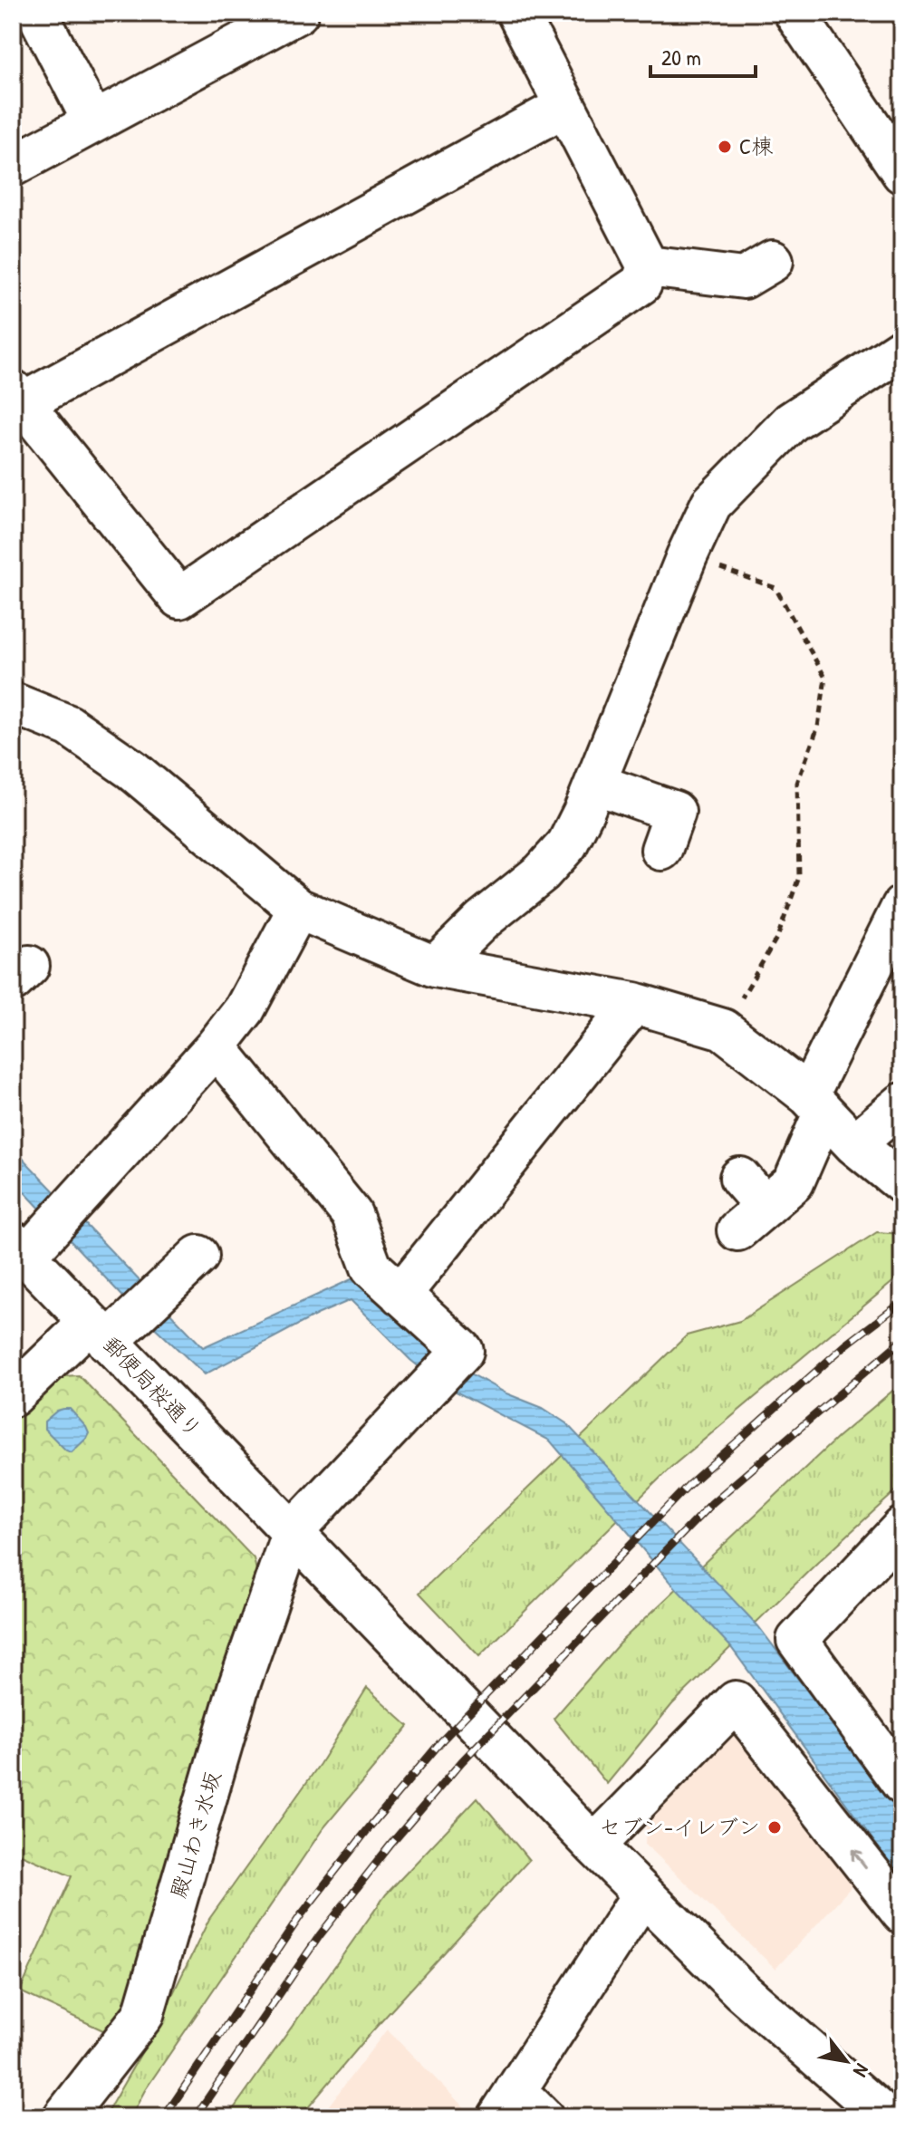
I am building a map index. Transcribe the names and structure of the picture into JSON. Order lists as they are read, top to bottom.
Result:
{
  "streets": {
    "street": ["郵便局桜通り", "殿山わき水坂"]
  },
  "crossings": [
    ["郵便局桜通り", "殿山わき水坂"]
  ],
  "places": ["C棟", "セブン-イレブン"],
  "scale_bar": "20 m",
  "north": "bottom right"
}
